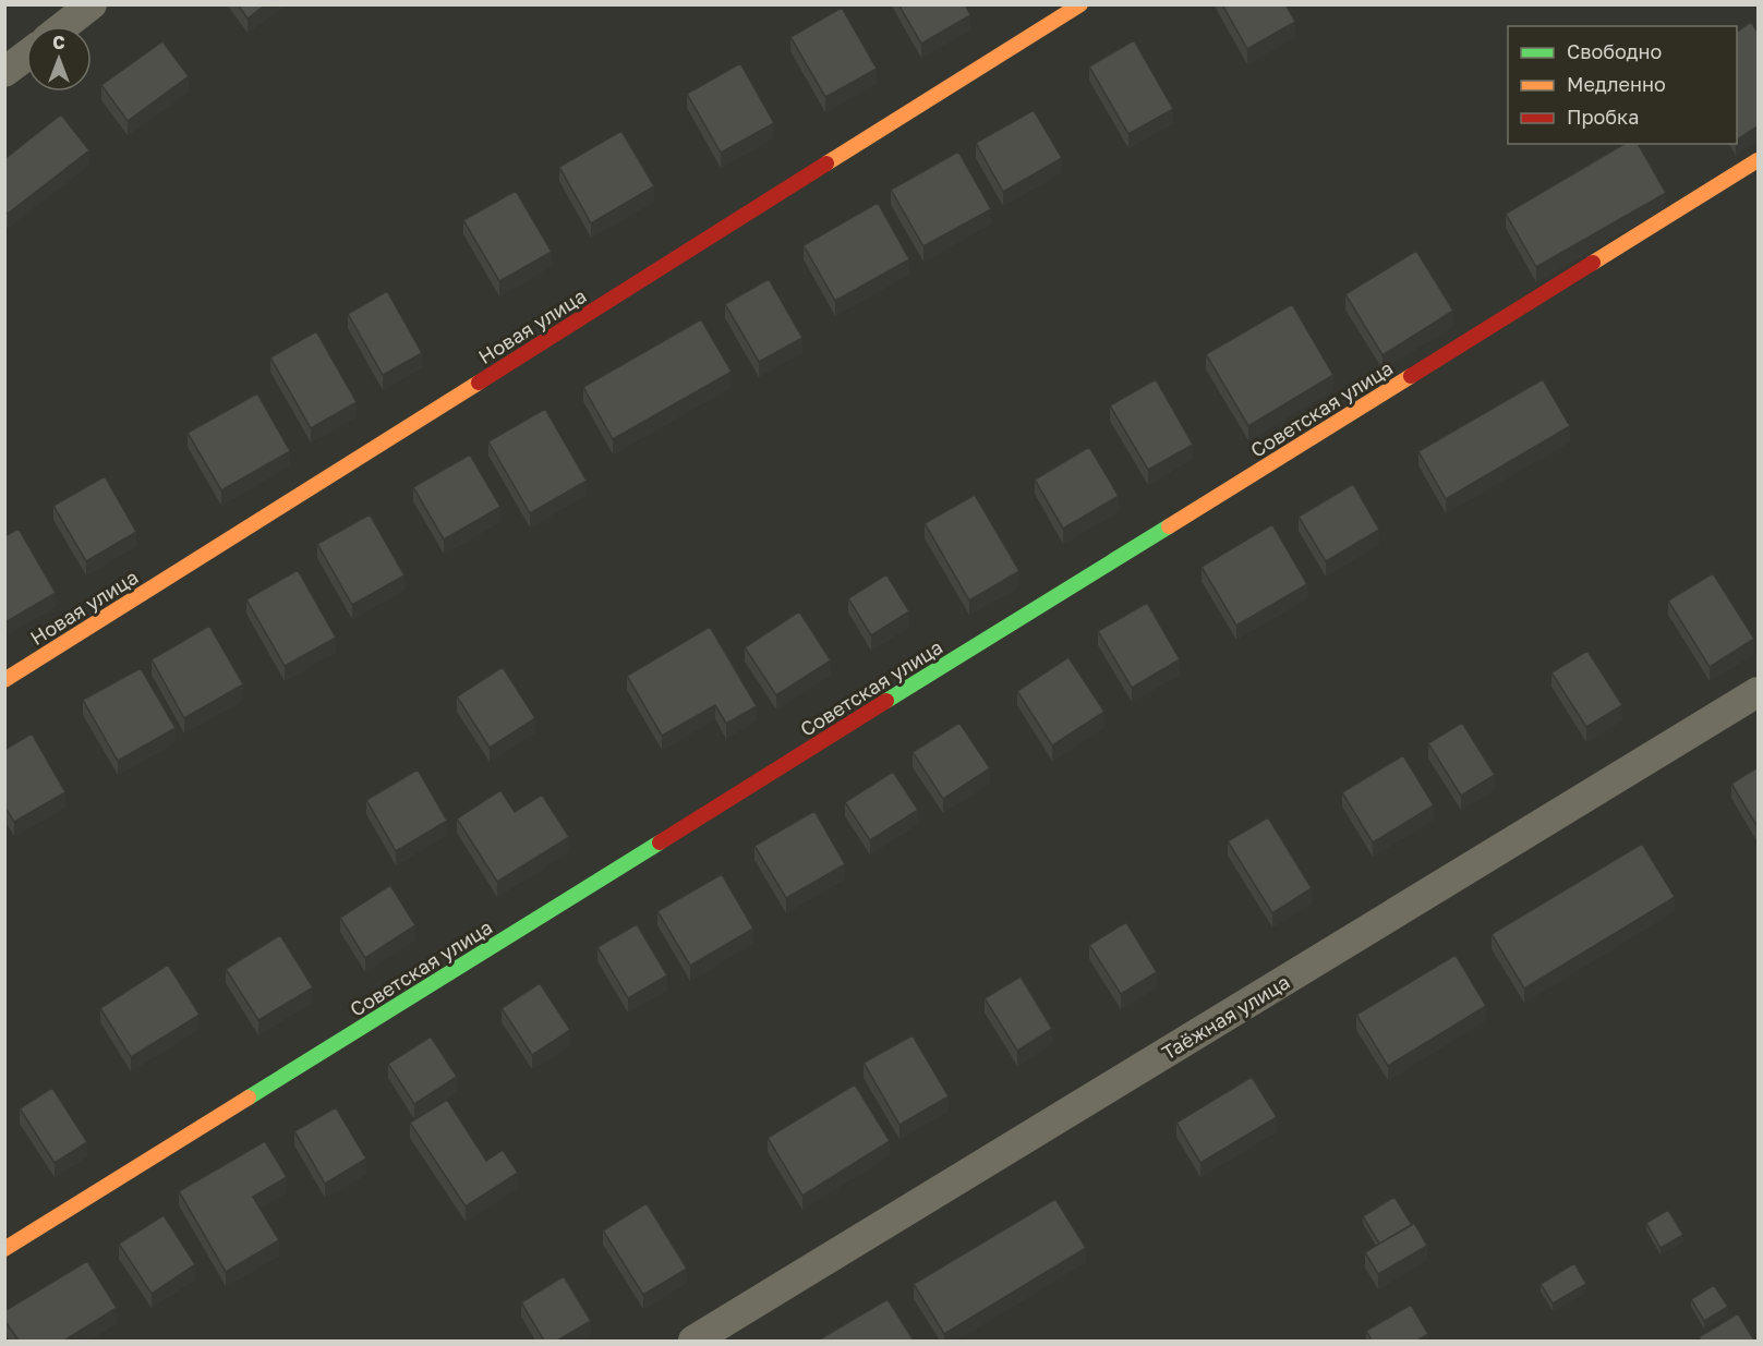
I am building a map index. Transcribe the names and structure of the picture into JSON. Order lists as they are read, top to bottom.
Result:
{
  "streets": {
    "street": ["Новая улица", "Советская улица", "Таёжная улица"]
  },
  "legend": ["Свободно", "Медленно", "Пробка"],
  "north": "top"
}
